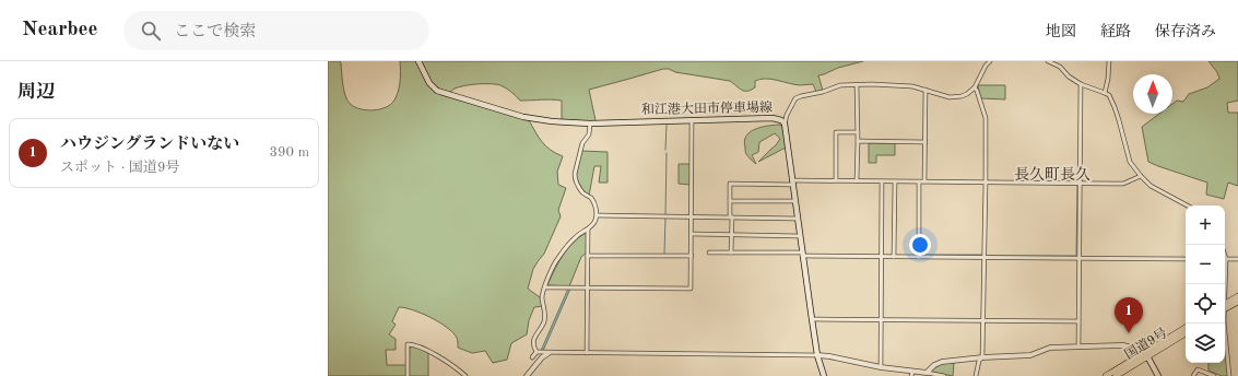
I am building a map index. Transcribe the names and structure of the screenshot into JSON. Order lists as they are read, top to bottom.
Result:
{
  "streets": {
    "highway": ["国道9号"],
    "main road": ["和江港大田市停車場線"]
  },
  "districts": ["長久町長久"],
  "north": "top",
  "page": {
    "header": "Nearbee",
    "search": "ここで検索",
    "nav": ["地図", "経路", "保存済み"],
    "heading": "周辺",
    "list": [
      {
        "mark": "1",
        "name": "ハウジングランドいない",
        "note": "スポット · 国道9号",
        "value": "390 m"
      }
    ],
    "map_buttons": ["+", "−"],
    "pins": "1"
  }
}
